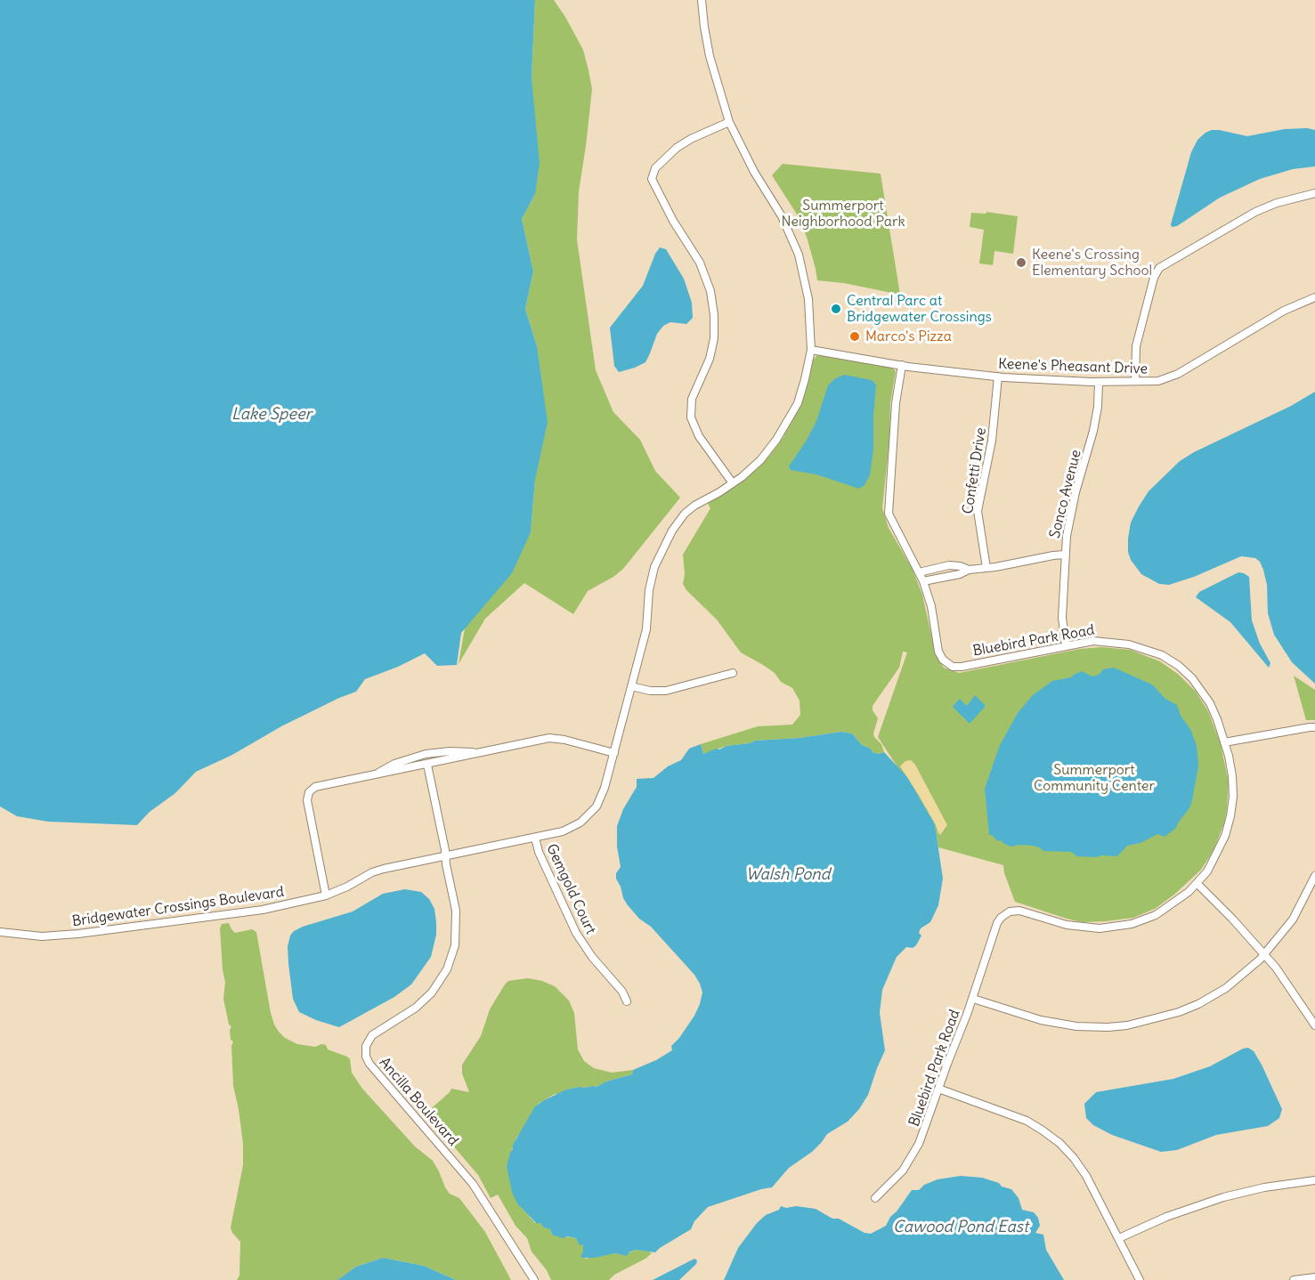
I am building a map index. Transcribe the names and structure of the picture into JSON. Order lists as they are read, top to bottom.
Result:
{
  "streets": {
    "street": [
      "Keene's Pheasant Drive",
      "Confetti Drive",
      "Sonco Avenue",
      "Bluebird Park Road",
      "Gemgold Court",
      "Bridgewater Crossings Boulevard",
      "Ancilla Boulevard"
    ]
  },
  "crossings": [
    ["Keene's Pheasant Drive", "Confetti Drive"],
    ["Keene's Pheasant Drive", "Sonco Avenue"],
    ["Keene's Pheasant Drive", "Bluebird Park Road"],
    ["Keene's Pheasant Drive", "Bridgewater Crossings Boulevard"],
    ["Sonco Avenue", "Bluebird Park Road"],
    ["Gemgold Court", "Bridgewater Crossings Boulevard"],
    ["Bridgewater Crossings Boulevard", "Ancilla Boulevard"]
  ],
  "water": ["Lake Speer", "Walsh Pond", "Cawood Pond East"],
  "parks": ["Summerport Neighborhood Park", "Summerport Community Center"],
  "places": ["Keene's Crossing Elementary School", "Central Parc at Bridgewater Crossings", "Marco's Pizza"]
}
